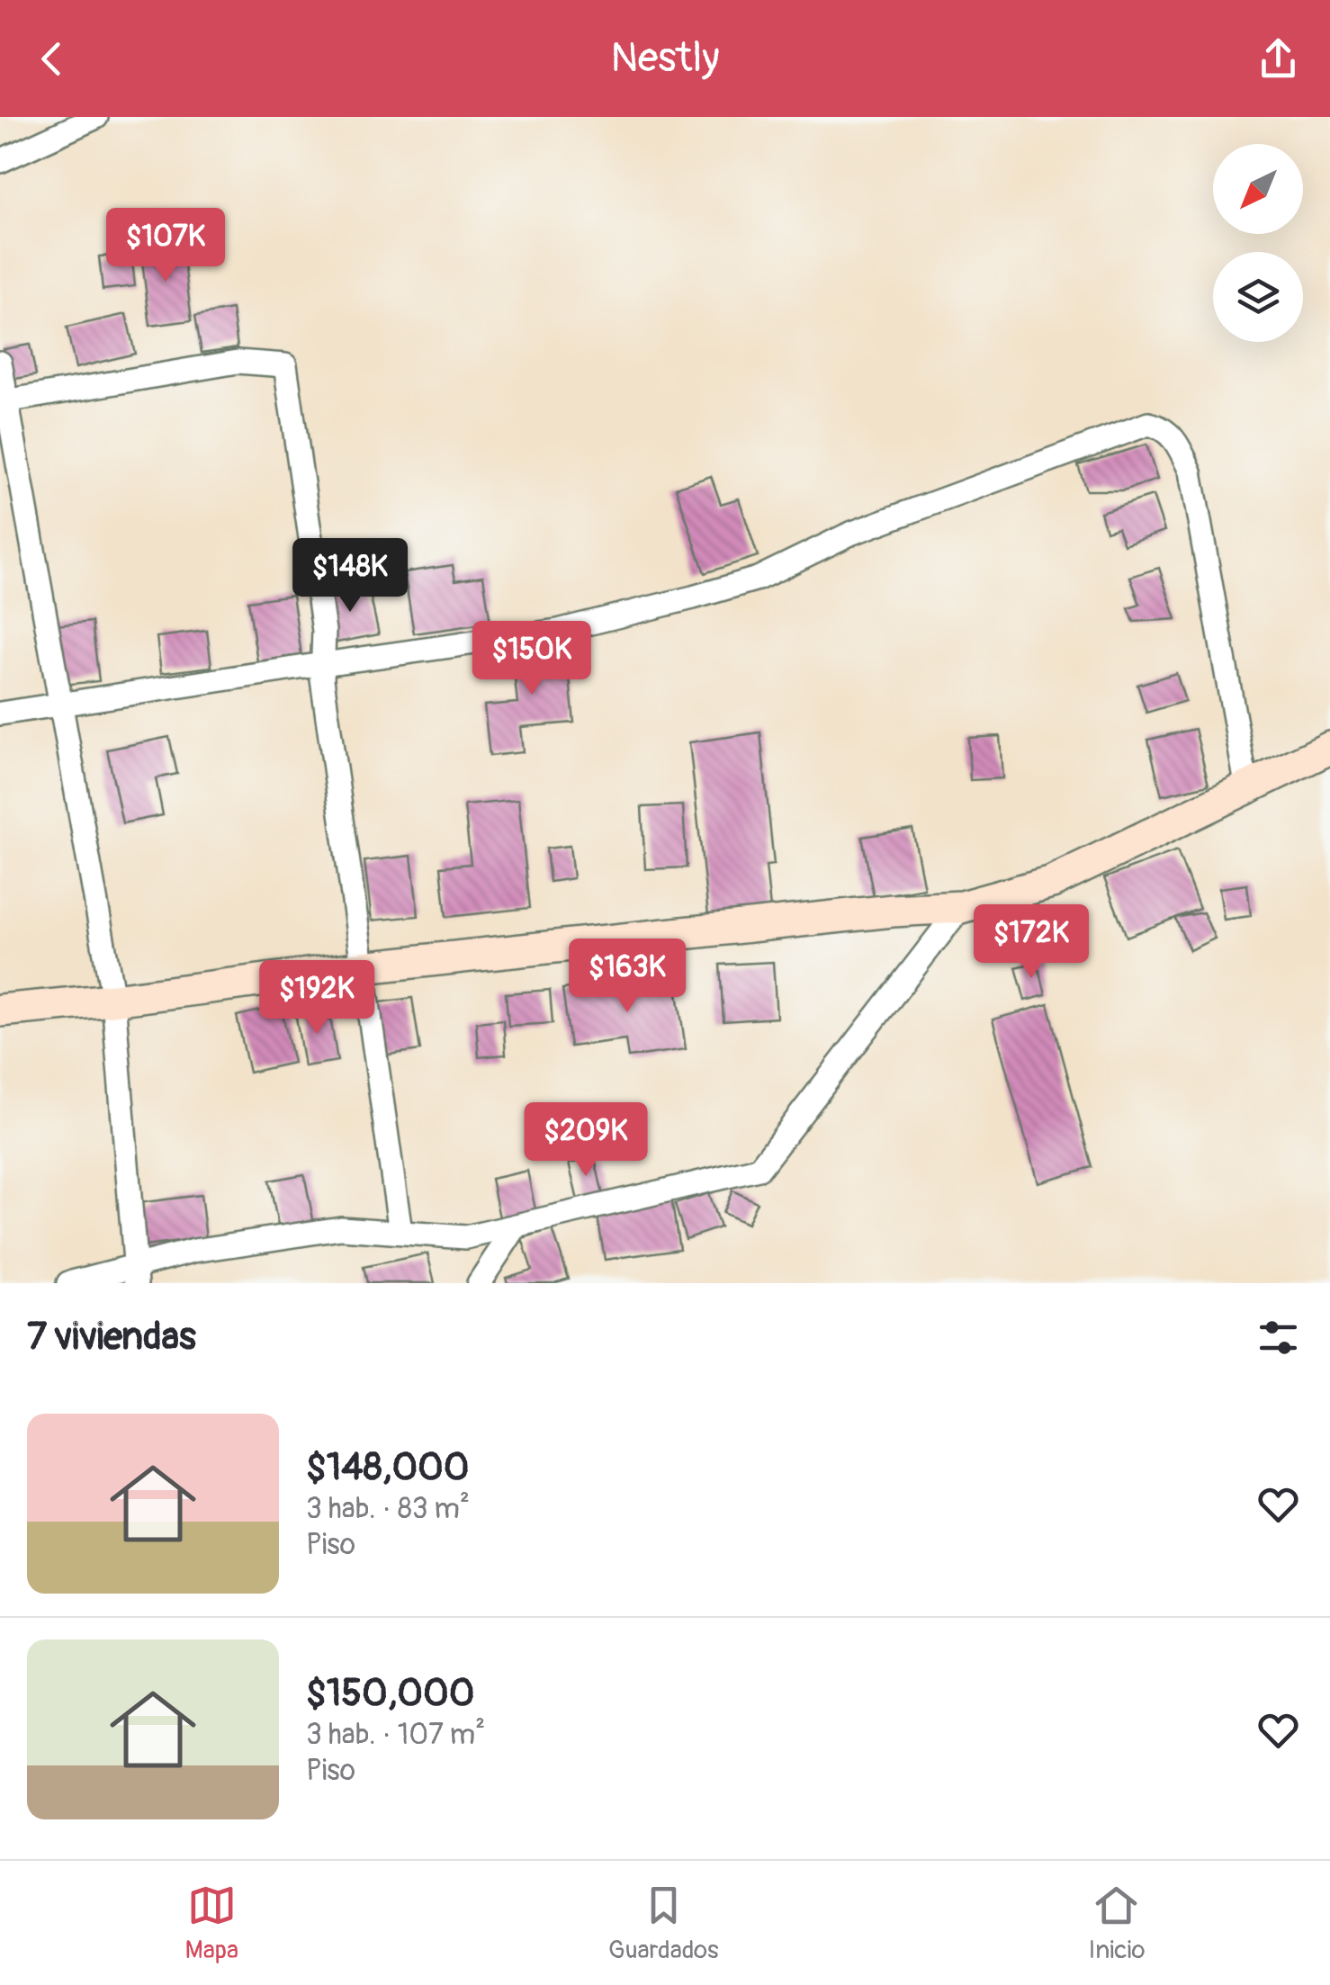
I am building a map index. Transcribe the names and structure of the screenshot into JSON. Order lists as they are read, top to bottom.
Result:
{
  "north": "bottom left",
  "page": {
    "header": "Nestly",
    "price": [
      "$107K",
      "$148K",
      "$150K",
      "$172K",
      "$163K",
      "$192K",
      "$209K"
    ],
    "heading": "7 viviendas",
    "list": [
      {
        "name": "$148,000",
        "note": "3 hab. · 83 m² · Piso"
      },
      {
        "name": "$150,000",
        "note": "3 hab. · 107 m² · Piso"
      }
    ],
    "tabs": ["Mapa", "Guardados", "Inicio"]
  }
}
